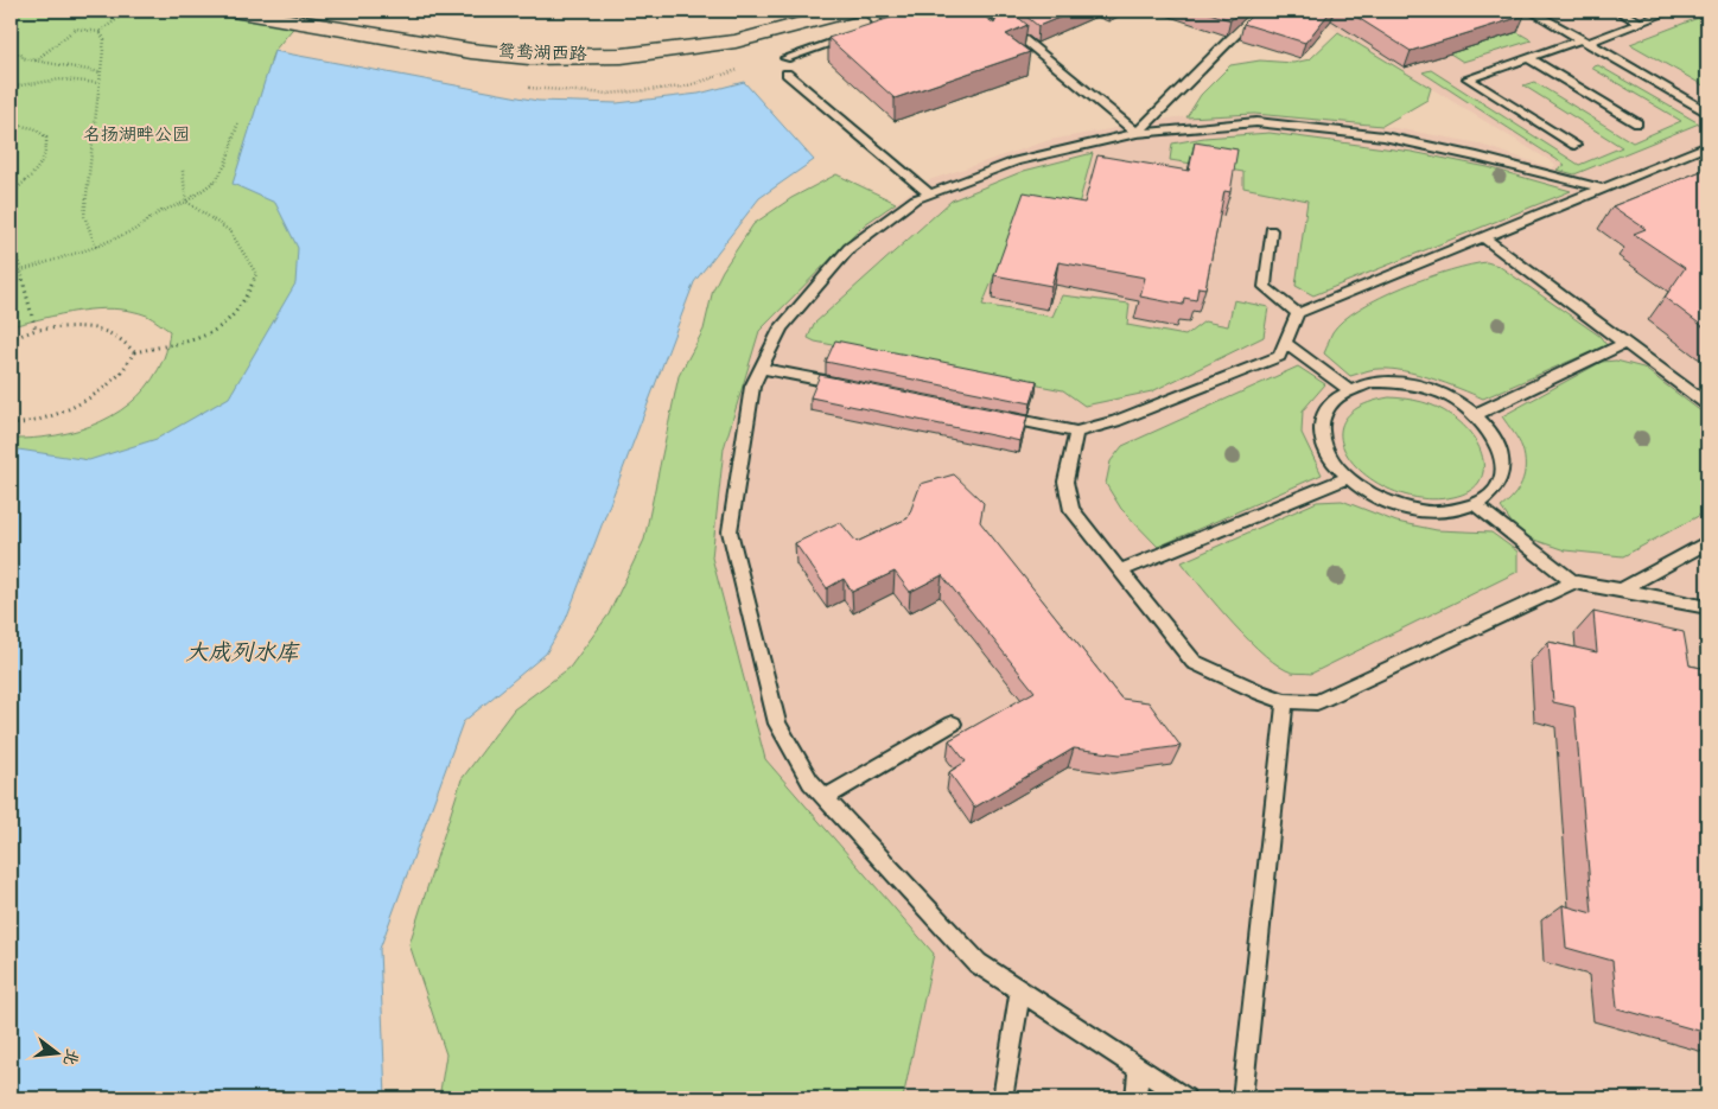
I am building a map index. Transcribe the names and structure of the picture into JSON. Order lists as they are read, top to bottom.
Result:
{
  "streets": {
    "main road": ["鸳鸯湖西路"]
  },
  "water": ["大成列水库"],
  "parks": ["名扬湖畔公园"],
  "north": "right"
}
